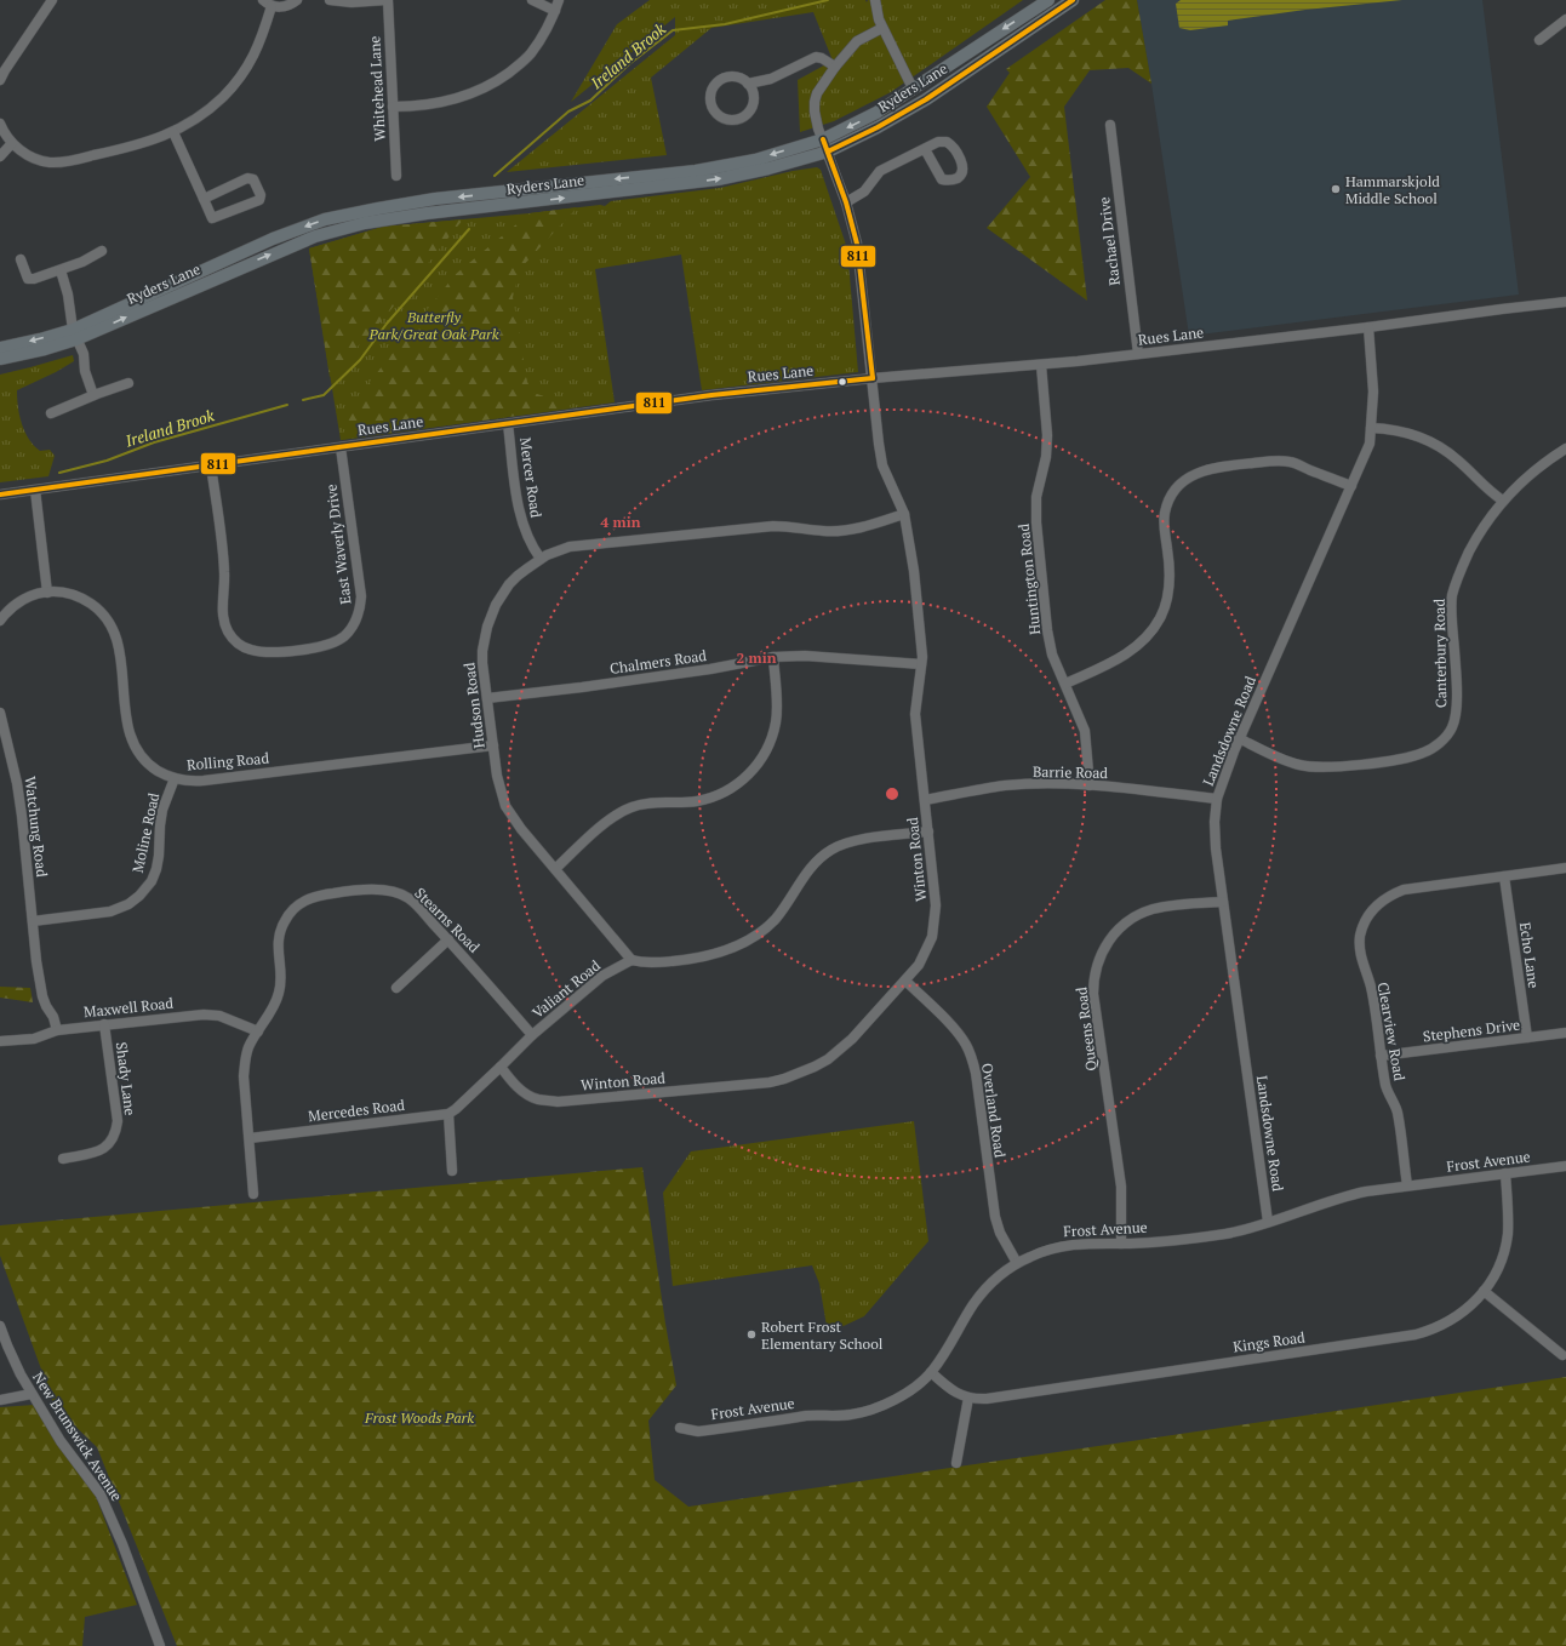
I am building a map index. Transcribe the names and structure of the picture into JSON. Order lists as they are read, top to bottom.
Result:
{
  "streets": {
    "main road": ["Ryders Lane"],
    "street": [
      "Whitehead Lane",
      "Rachael Drive",
      "Rues Lane",
      "Mercer Road",
      "East Waverly Drive",
      "Huntington Road",
      "Canterbury Road",
      "Chalmers Road",
      "Hudson Road",
      "Landsdowne Road",
      "Rolling Road",
      "Barrie Road",
      "Watchung Road",
      "Moline Road",
      "Winton Road",
      "Stearns Road",
      "Echo Lane",
      "Valiant Road",
      "Maxwell Road",
      "Queens Road",
      "Stephens Drive",
      "Clearview Road",
      "Shady Lane",
      "Mercedes Road",
      "Overland Road",
      "Frost Avenue",
      "Kings Road",
      "New Brunswick Avenue"
    ]
  },
  "crossings": [
    ["Ryders Lane", "Winton Road"],
    ["Rachael Drive", "Rues Lane"],
    ["Rues Lane", "Mercer Road"],
    ["Rues Lane", "East Waverly Drive"],
    ["Rues Lane", "Huntington Road"],
    ["Rues Lane", "Landsdowne Road"],
    ["Rues Lane", "Winton Road"],
    ["Mercer Road", "Hudson Road"],
    ["Huntington Road", "Barrie Road"],
    ["Canterbury Road", "Landsdowne Road"],
    ["Chalmers Road", "Hudson Road"],
    ["Chalmers Road", "Winton Road"],
    ["Hudson Road", "Rolling Road"],
    ["Hudson Road", "Winton Road"],
    ["Hudson Road", "Valiant Road"],
    ["Landsdowne Road", "Barrie Road"],
    ["Landsdowne Road", "Queens Road"],
    ["Landsdowne Road", "Frost Avenue"],
    ["Rolling Road", "Moline Road"],
    ["Barrie Road", "Winton Road"],
    ["Watchung Road", "Moline Road"],
    ["Watchung Road", "Maxwell Road"],
    ["Winton Road", "Valiant Road"],
    ["Winton Road", "Overland Road"],
    ["Stearns Road", "Valiant Road"],
    ["Stearns Road", "Maxwell Road"],
    ["Stearns Road", "Mercedes Road"],
    ["Echo Lane", "Stephens Drive"],
    ["Echo Lane", "Clearview Road"],
    ["Valiant Road", "Mercedes Road"],
    ["Maxwell Road", "Shady Lane"],
    ["Queens Road", "Frost Avenue"],
    ["Stephens Drive", "Clearview Road"],
    ["Clearview Road", "Frost Avenue"],
    ["Overland Road", "Frost Avenue"],
    ["Frost Avenue", "Kings Road"]
  ],
  "water": ["Ireland Brook"],
  "parks": ["Butterfly Park/Great Oak Park", "Frost Woods Park"],
  "places": ["Hammarskjold Middle School", "Robert Frost Elementary School"],
  "lines": ["transit line 811"],
  "rings": ["4 min", "2 min"]
}
